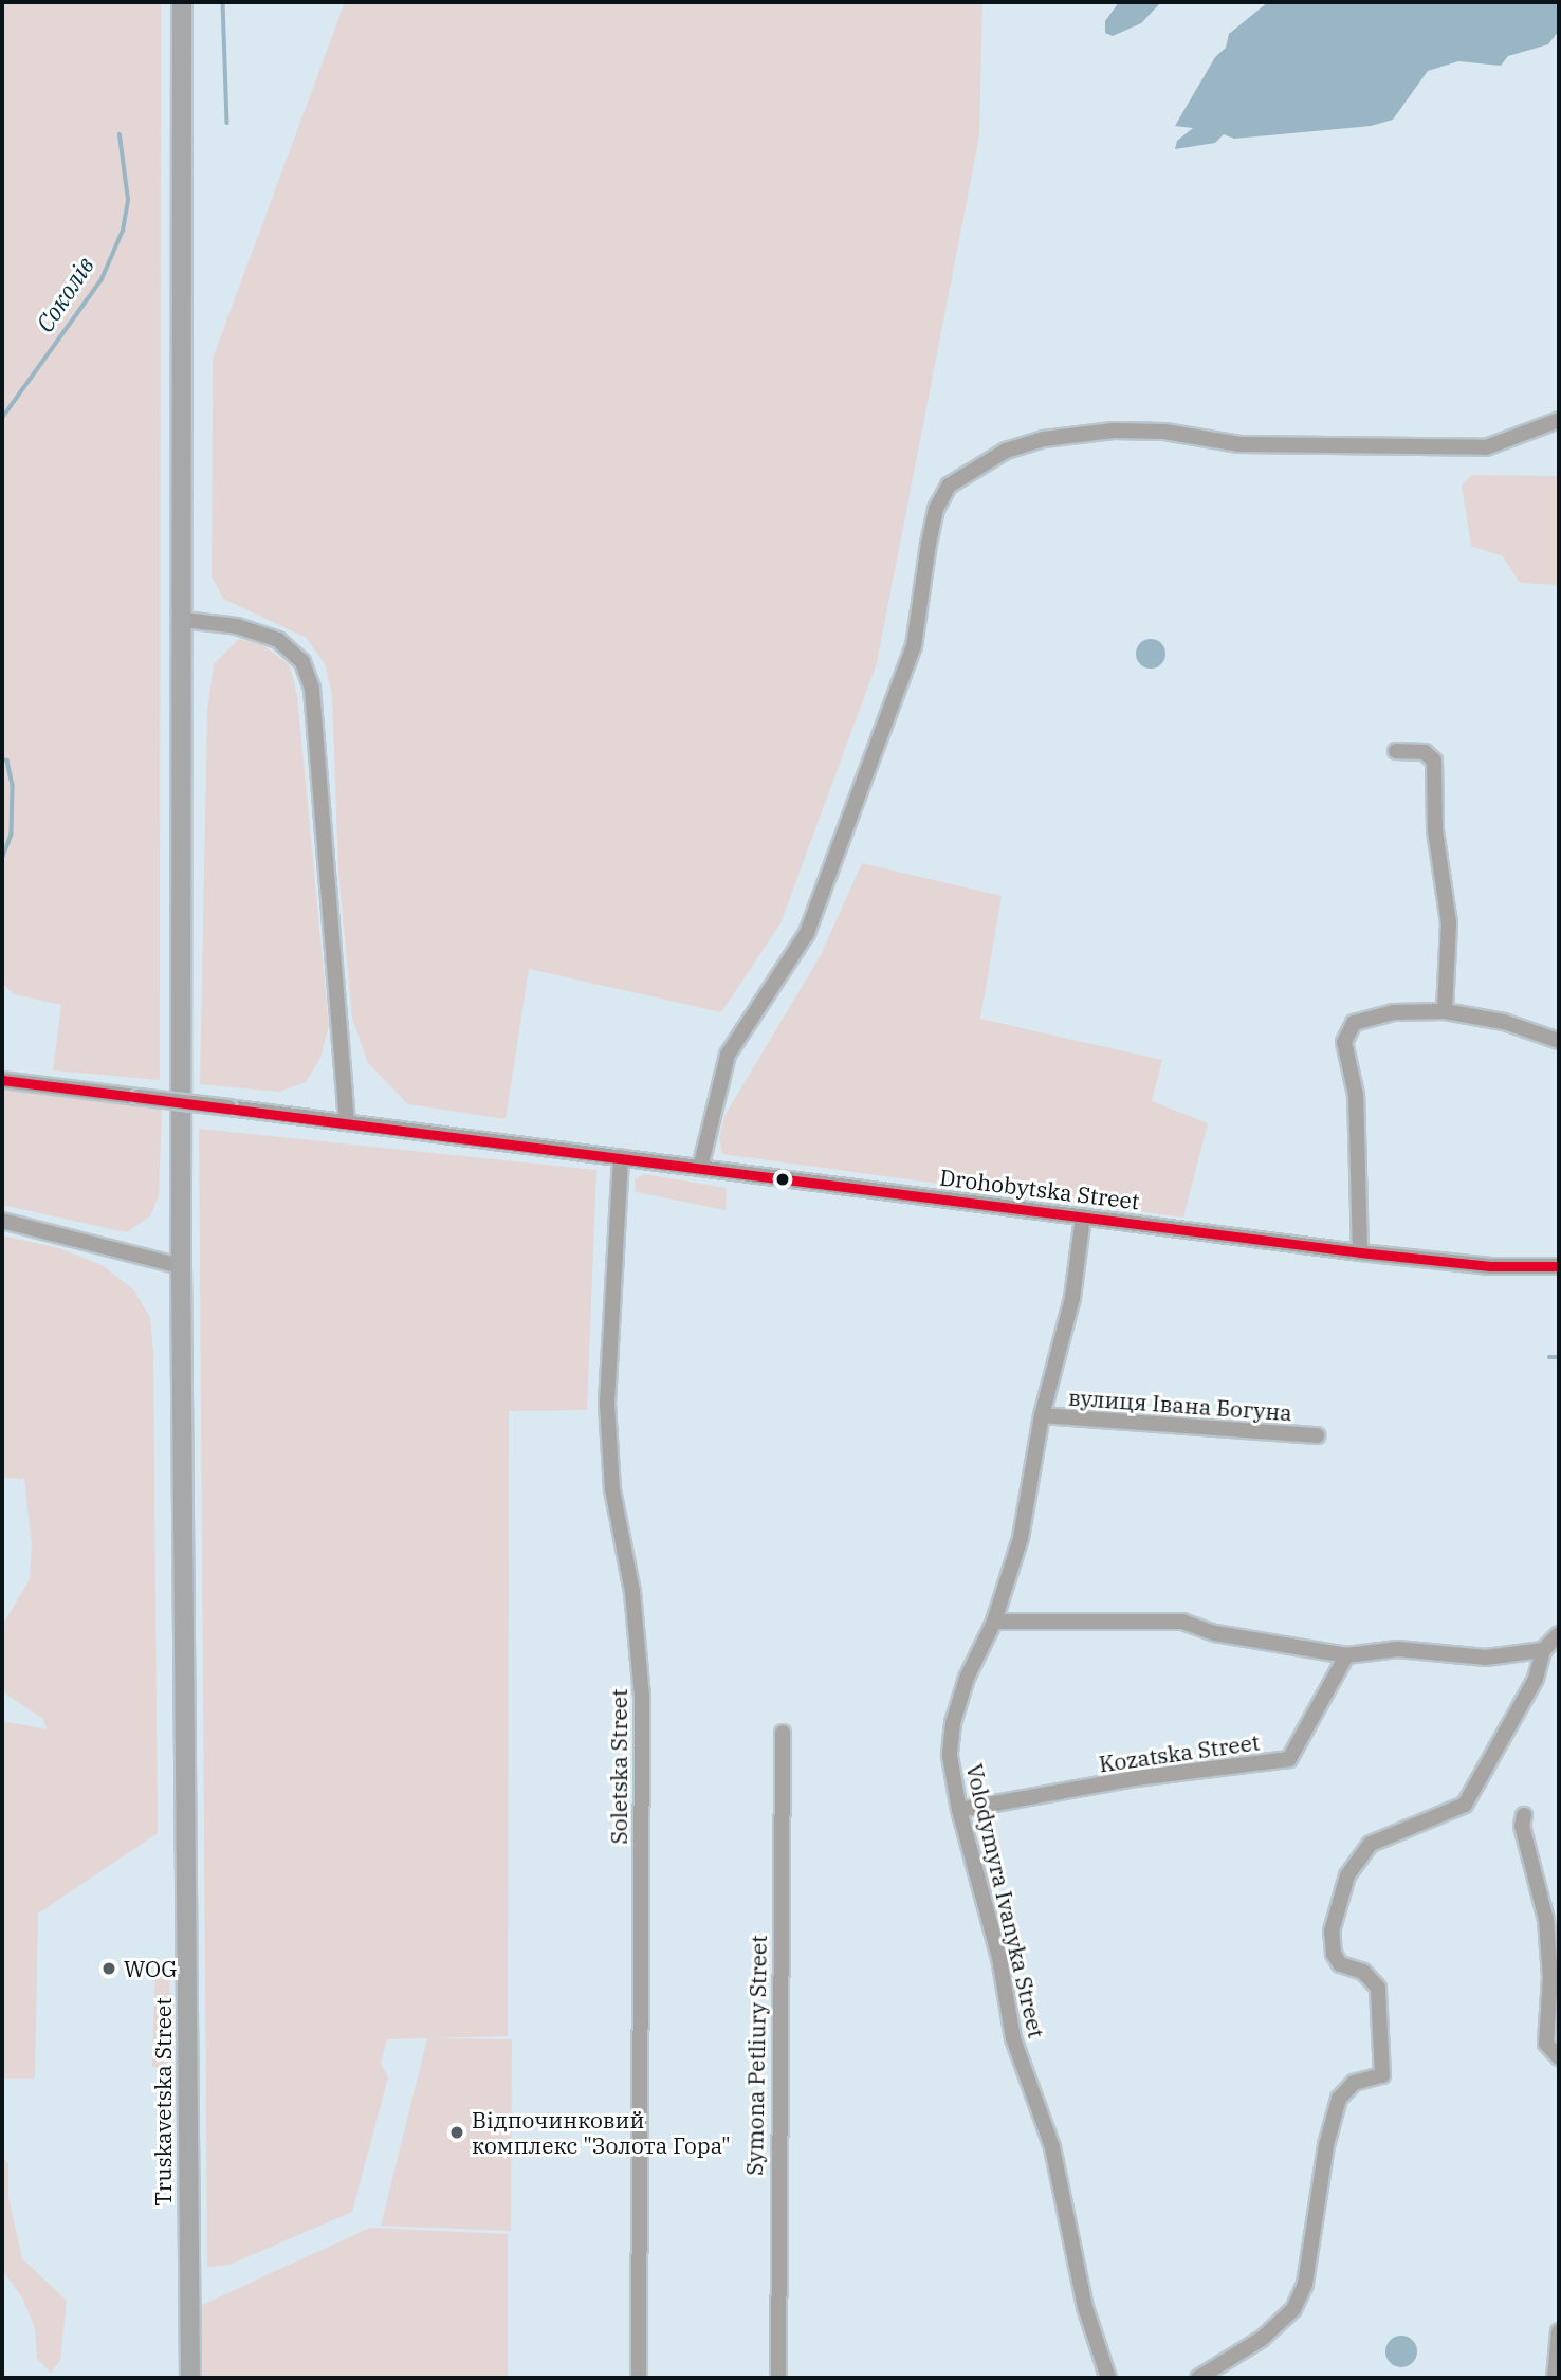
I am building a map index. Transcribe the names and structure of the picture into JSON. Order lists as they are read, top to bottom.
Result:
{
  "streets": {
    "main road": ["Truskavetska Street"],
    "street": [
      "Drohobytska Street",
      "вулиця Івана Богуна",
      "Kozatska Street",
      "Soletska Street",
      "Volodymyra Ivanyka Street",
      "Symona Petliury Street"
    ]
  },
  "crossings": [
    ["Drohobytska Street", "Soletska Street"],
    ["Drohobytska Street", "Volodymyra Ivanyka Street"],
    ["вулиця Івана Богуна", "Volodymyra Ivanyka Street"],
    ["Kozatska Street", "Volodymyra Ivanyka Street"]
  ],
  "water": ["Соколів"],
  "places": ["WOG", "Відпочинковий комплекс \"Золота Гора\""]
}
